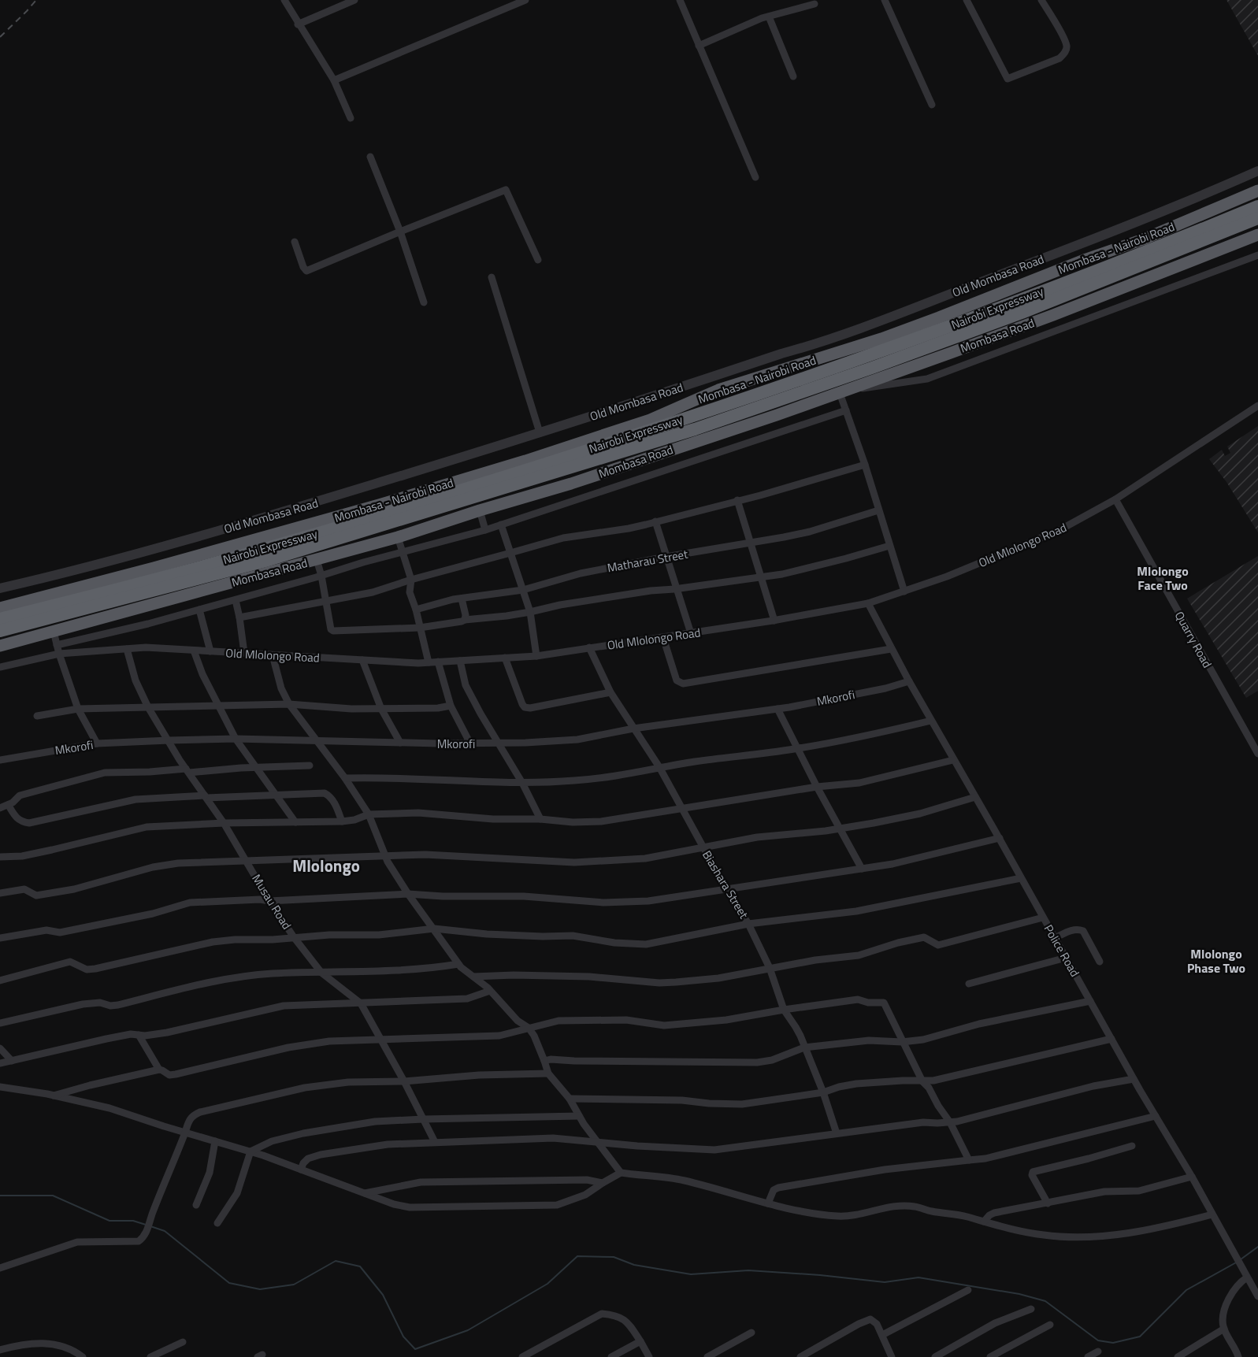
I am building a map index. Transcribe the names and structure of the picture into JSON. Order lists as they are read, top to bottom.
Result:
{
  "streets": {
    "highway": ["Mombasa - Nairobi Road", "Nairobi Expressway", "Mombasa Road"],
    "street": [
      "Old Mombasa Road",
      "Old Mlolongo Road",
      "Matharau Street",
      "Quarry Road",
      "Mkorofi",
      "Biashara Street",
      "Musau Road",
      "Police Road"
    ]
  },
  "crossings": [
    ["Old Mlolongo Road", "Quarry Road"],
    ["Old Mlolongo Road", "Biashara Street"],
    ["Old Mlolongo Road", "Musau Road"],
    ["Old Mlolongo Road", "Police Road"],
    ["Mkorofi", "Biashara Street"],
    ["Mkorofi", "Musau Road"],
    ["Mkorofi", "Police Road"]
  ],
  "districts": ["Mlolongo Face Two", "Mlolongo", "Mlolongo Phase Two"]
}
